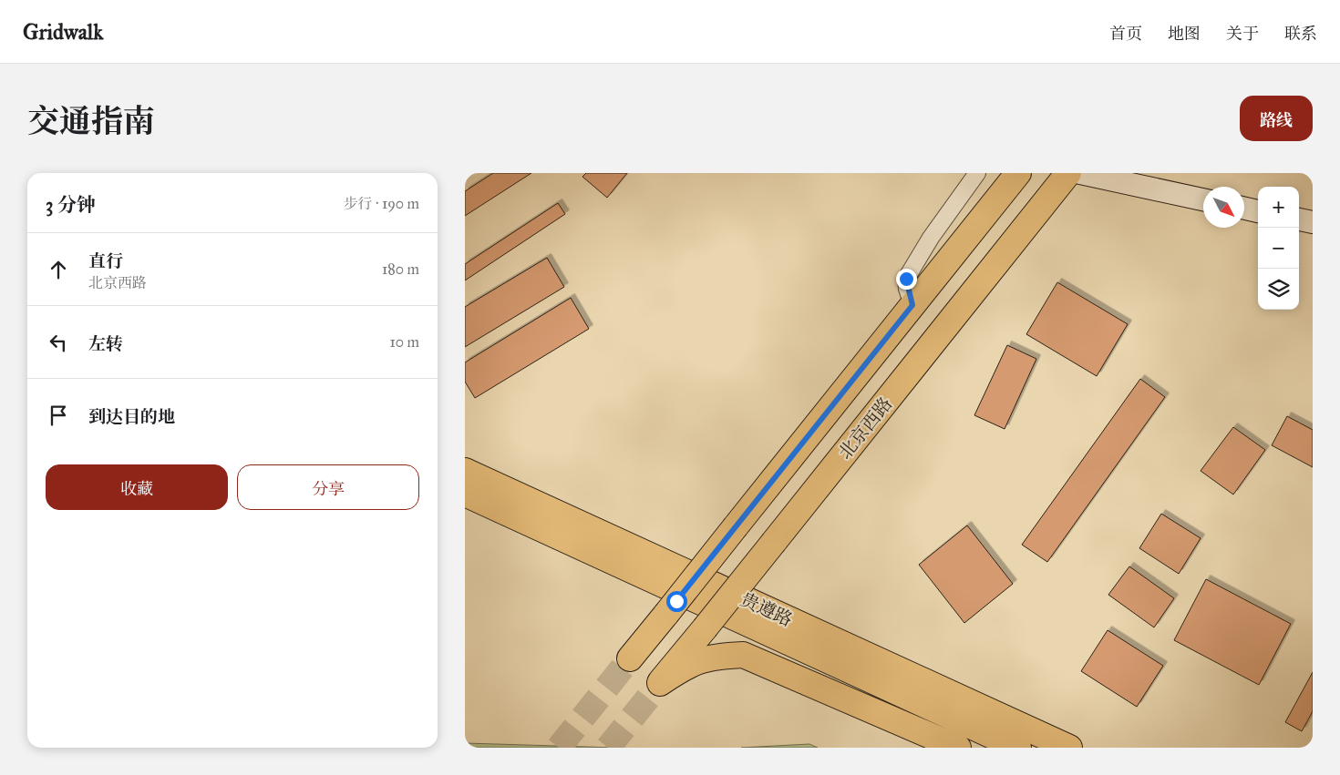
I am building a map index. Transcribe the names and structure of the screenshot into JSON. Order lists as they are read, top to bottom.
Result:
{
  "streets": {
    "main road": ["北京西路", "贵遵路"]
  },
  "north": "bottom right",
  "page": {
    "header": "Gridwalk",
    "nav": [
      "首页",
      "地图",
      "关于",
      "联系"
    ],
    "title": "交通指南",
    "buttons": [
      "路线",
      ["收藏", "分享"]
    ],
    "heading": ["3 分钟", "步行 · 190 m"],
    "map_buttons": ["+", "−"],
    "list": [
      ["直行", "北京西路", "180 m"],
      ["左转", "10 m"],
      "到达目的地"
    ]
  }
}
